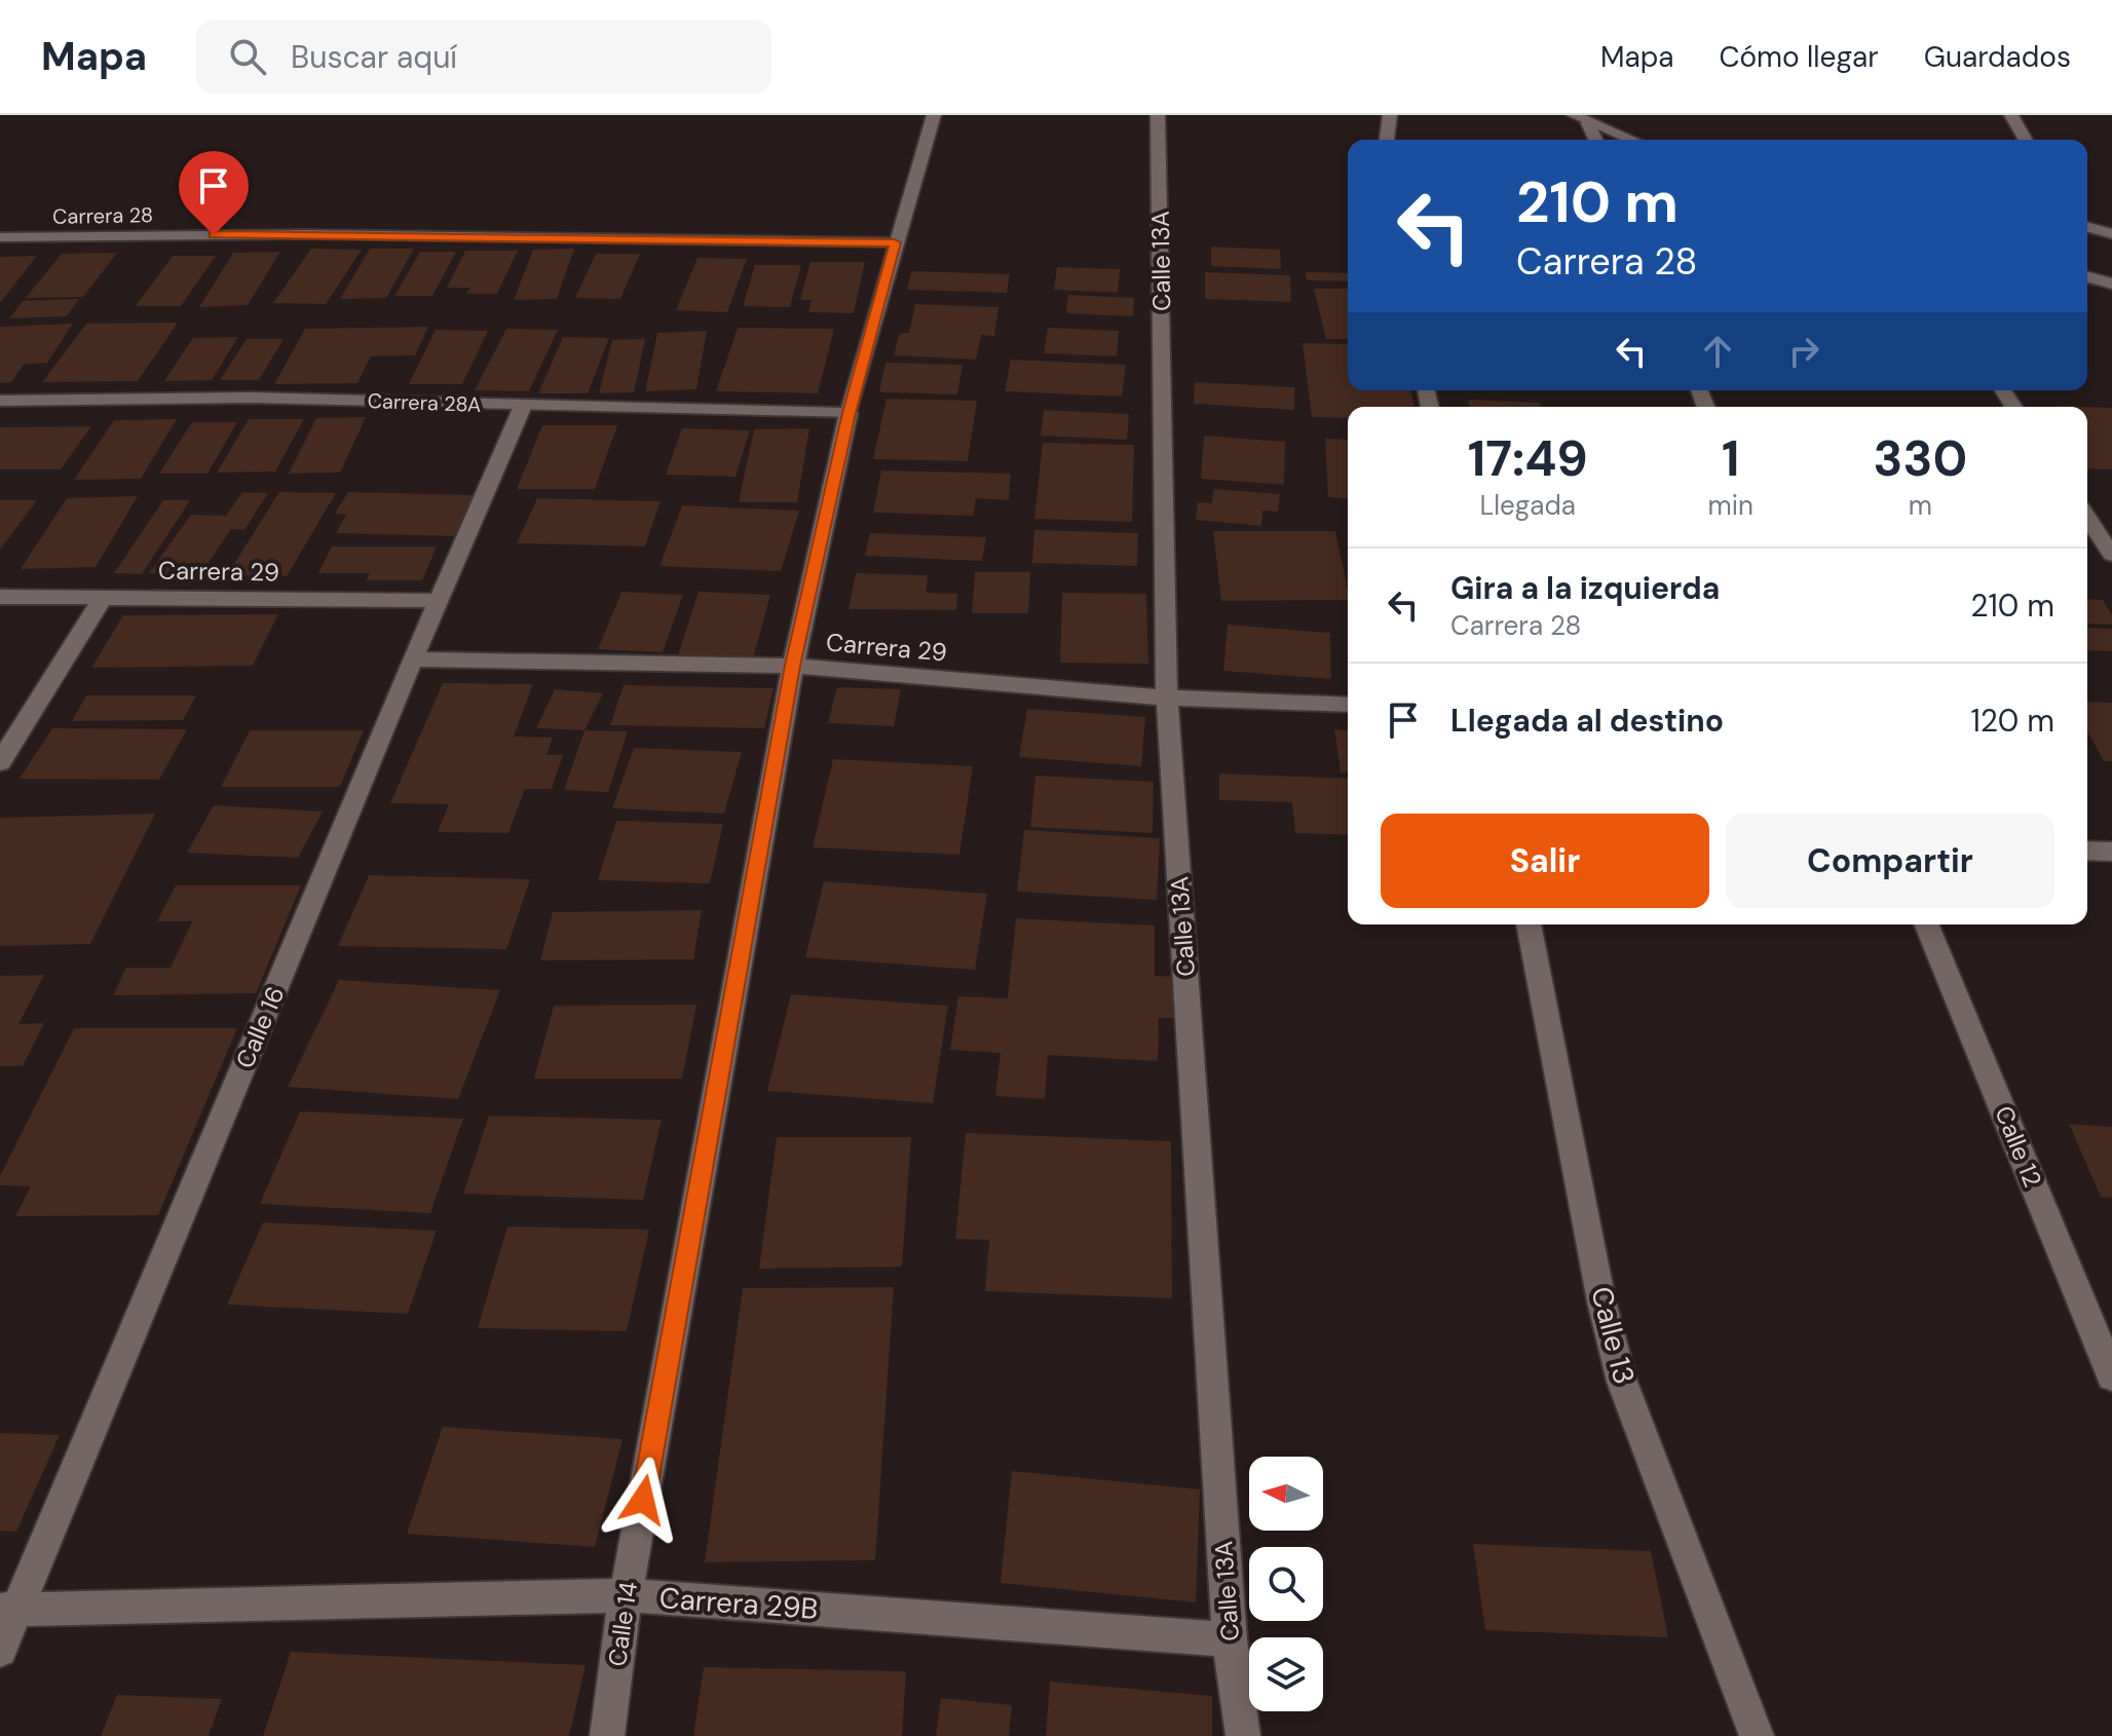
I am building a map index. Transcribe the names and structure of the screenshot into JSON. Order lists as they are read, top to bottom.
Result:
{
  "streets": {
    "street": [
      "Carrera 28",
      "Calle 13A",
      "Carrera 28A",
      "Carrera 29",
      "Calle 16",
      "Calle 12",
      "Calle 13",
      "Carrera 29B",
      "Calle 14"
    ]
  },
  "crossings": [
    ["Carrera 28", "Calle 14"],
    ["Calle 13A", "Carrera 29"],
    ["Calle 13A", "Carrera 29B"],
    ["Carrera 28A", "Calle 16"],
    ["Carrera 28A", "Calle 14"],
    ["Carrera 29", "Calle 16"],
    ["Carrera 29", "Calle 14"],
    ["Calle 16", "Carrera 29B"],
    ["Carrera 29B", "Calle 14"]
  ],
  "north": "left",
  "page": {
    "header": "Mapa",
    "search": "Buscar aquí",
    "nav": ["Mapa", "Cómo llegar", "Guardados"],
    "turn": ["210 m", "Carrera 28"],
    "eta": [
      "17:49",
      "Llegada",
      "1",
      "min",
      "330",
      "m"
    ],
    "list": [
      {
        "name": "Gira a la izquierda",
        "note": "Carrera 28",
        "value": "210 m"
      },
      {
        "name": "Llegada al destino",
        "value": "120 m"
      }
    ],
    "buttons": ["Salir", "Compartir"]
  }
}
